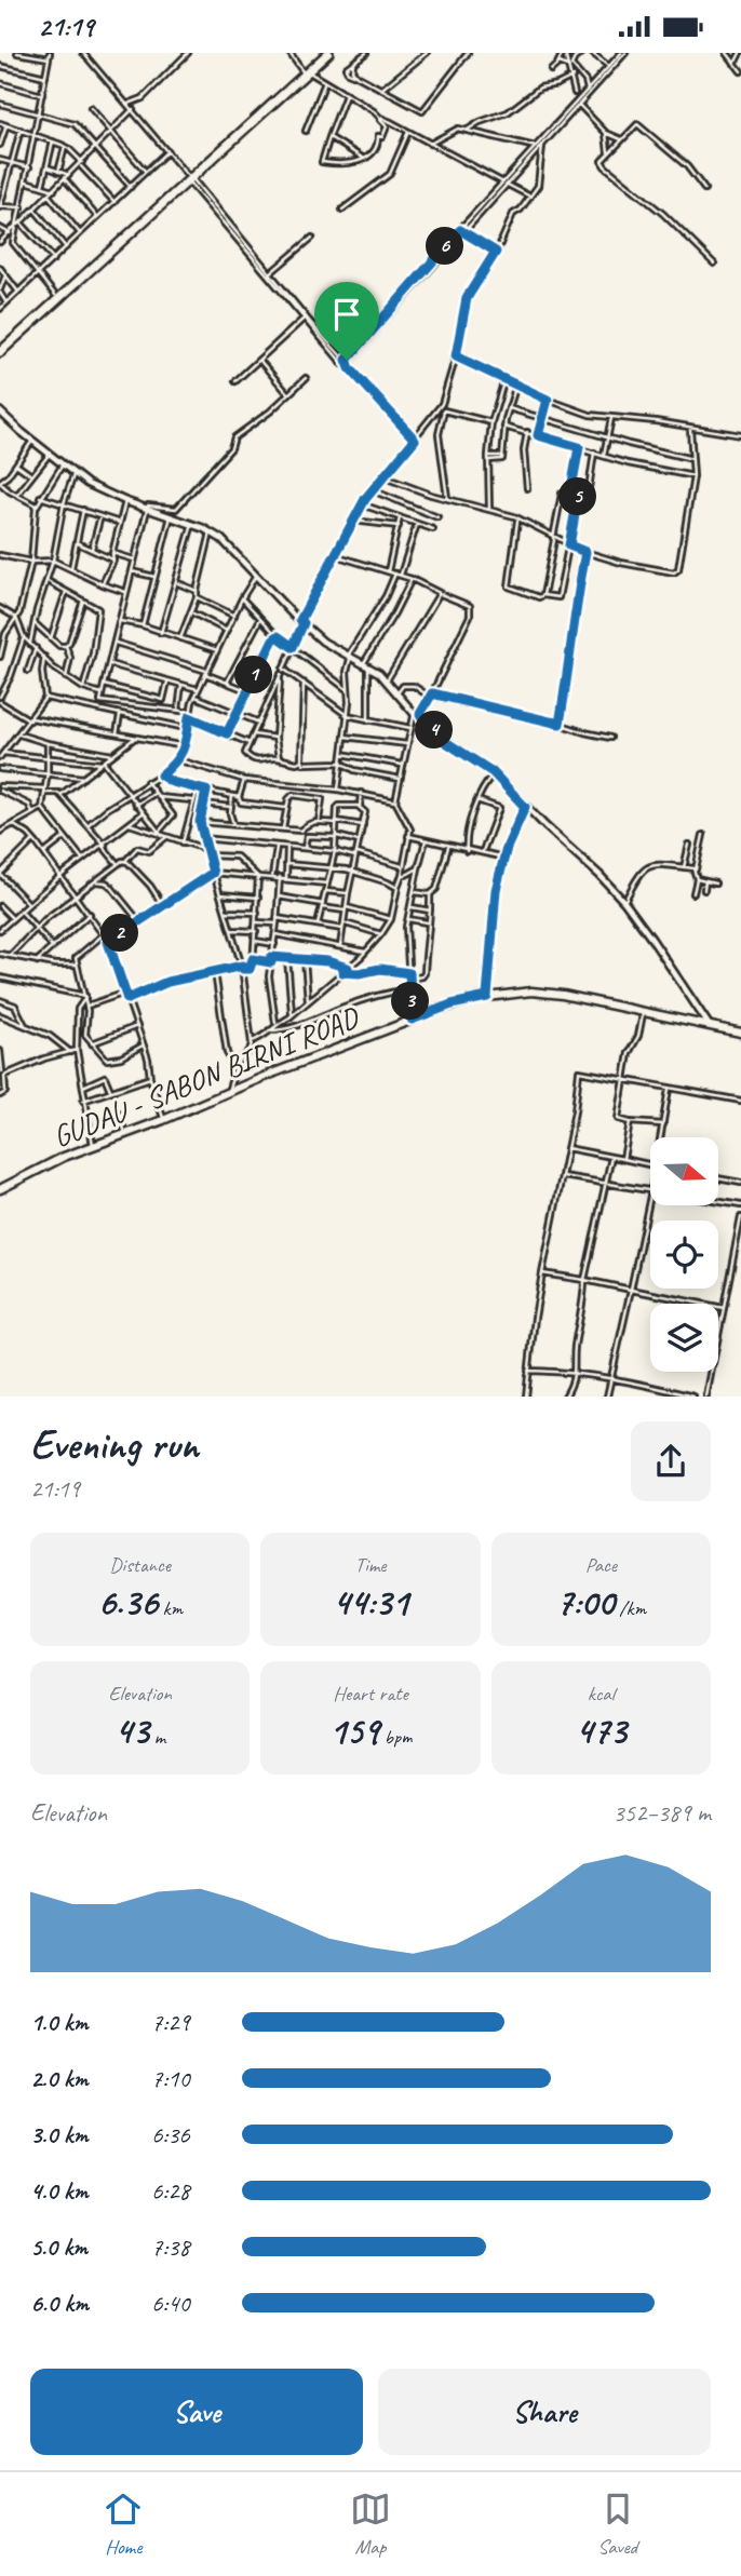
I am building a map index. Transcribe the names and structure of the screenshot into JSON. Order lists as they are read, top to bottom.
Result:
{
  "streets": {
    "main road": ["GUDAU - SABON BIRNI ROAD"]
  },
  "north": "right",
  "page": {
    "status": "21:19",
    "pins": [
      "6",
      "5",
      "1",
      "4",
      "2",
      "3"
    ],
    "heading": ["Evening run", "21:19"],
    "stats": [
      ["Distance", "6.36 km"],
      ["Time", "44:31"],
      ["Pace", "7:00 /km"],
      ["Elevation", "43 m"],
      ["Heart rate", "159 bpm"],
      ["kcal", "473"]
    ],
    "chart": ["Elevation", "352–389 m"],
    "list": [
      {
        "name": "1.0 km",
        "note": "7:29"
      },
      {
        "name": "2.0 km",
        "note": "7:10"
      },
      {
        "name": "3.0 km",
        "note": "6:36"
      },
      {
        "name": "4.0 km",
        "note": "6:28"
      },
      {
        "name": "5.0 km",
        "note": "7:38"
      },
      {
        "name": "6.0 km",
        "note": "6:40"
      }
    ],
    "buttons": ["Save", "Share"],
    "tabs": ["Home", "Map", "Saved"]
  }
}
